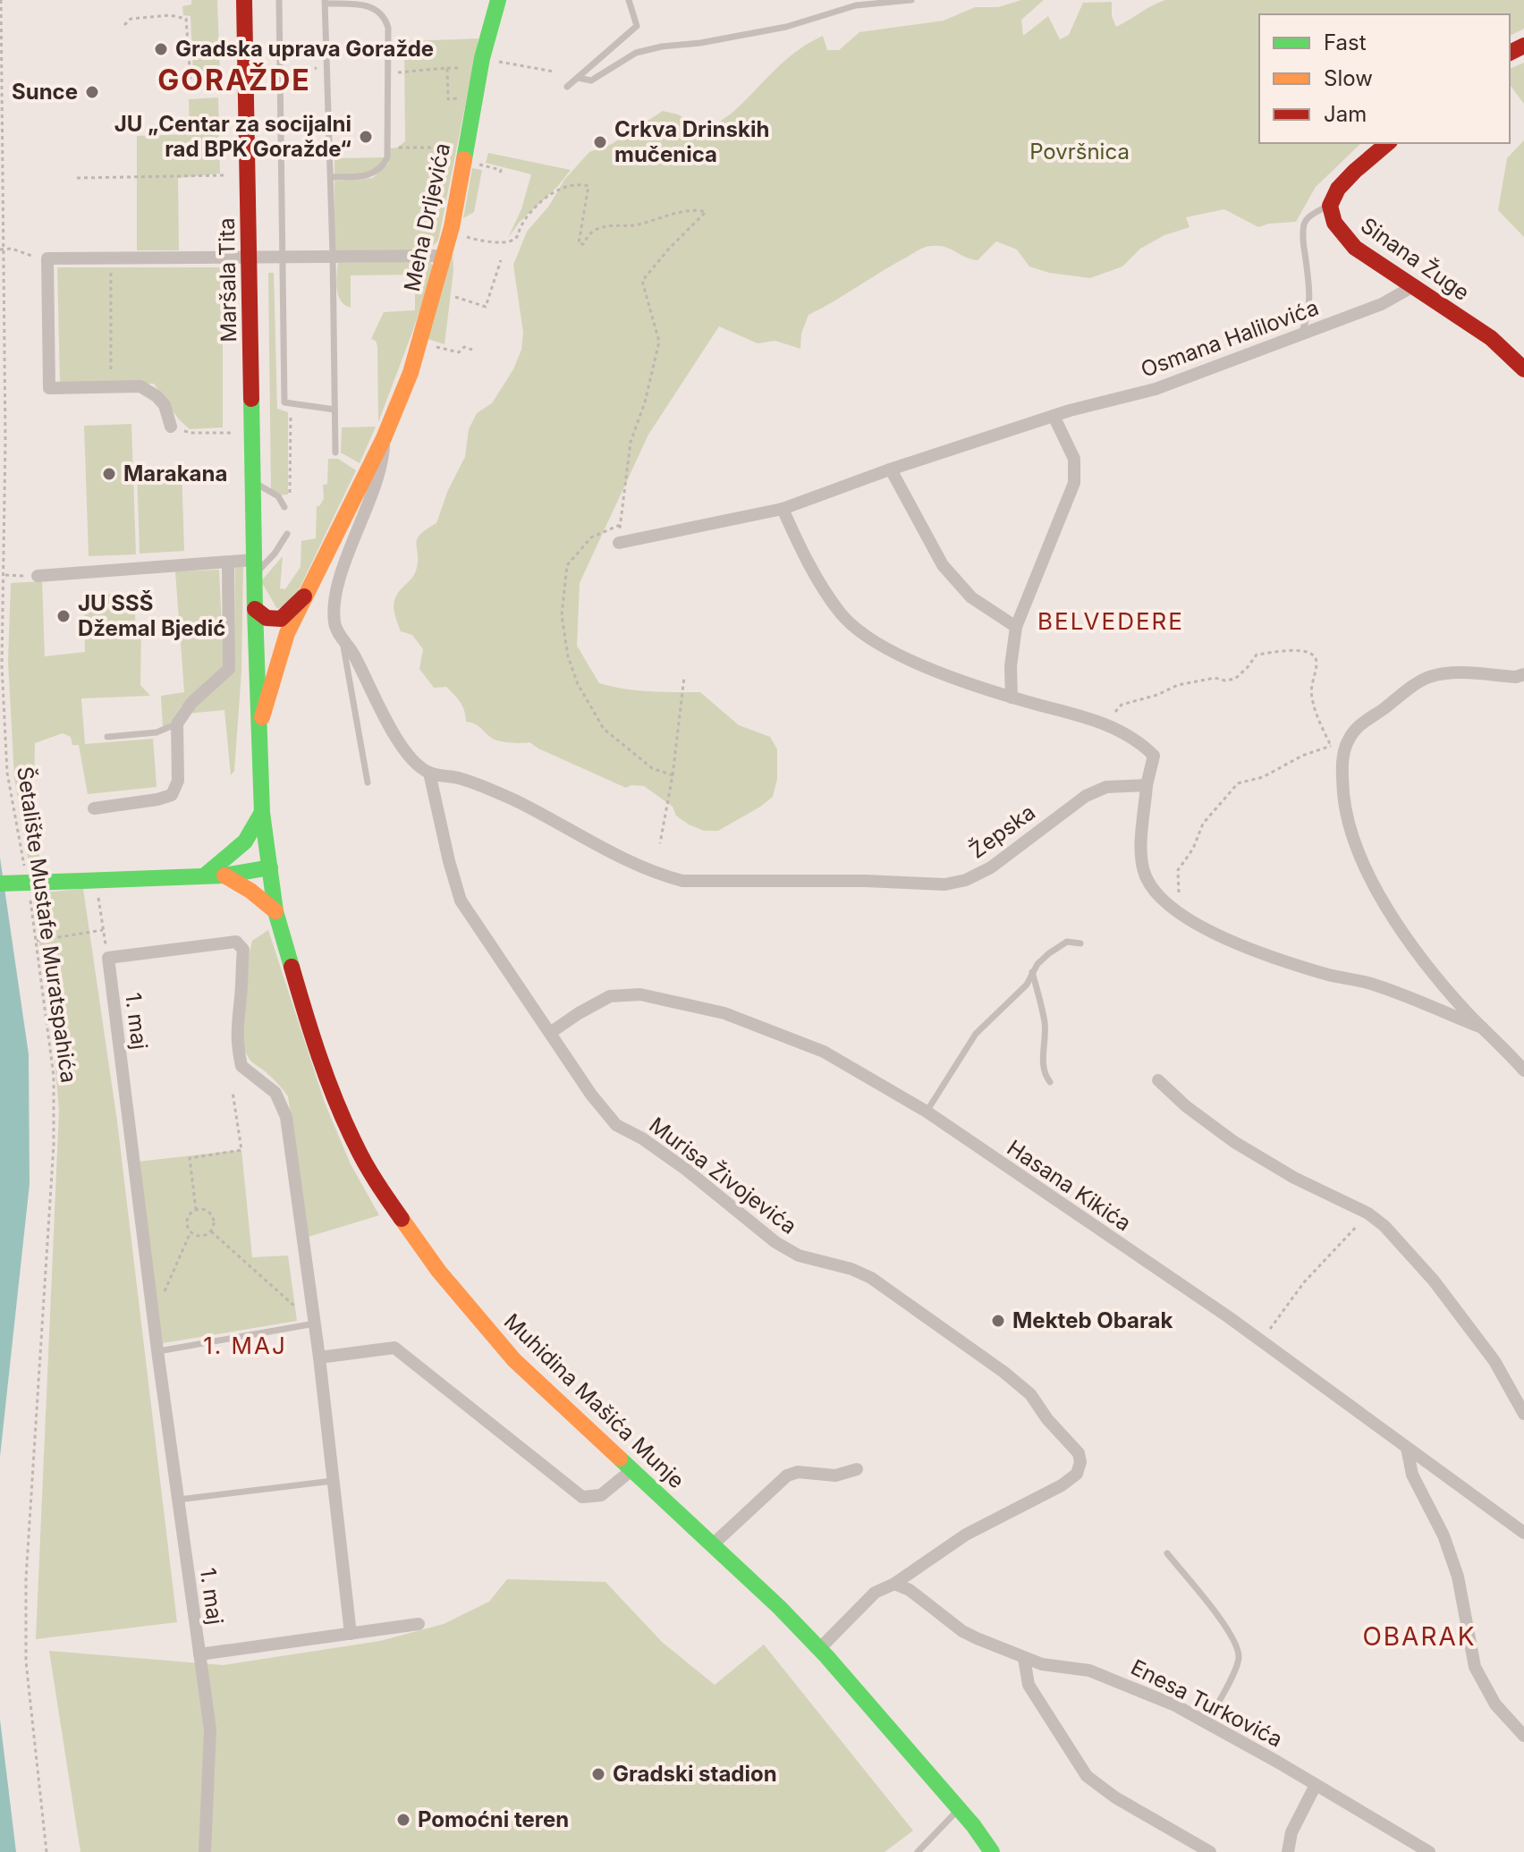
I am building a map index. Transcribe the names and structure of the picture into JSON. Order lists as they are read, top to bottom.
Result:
{
  "streets": {
    "main road": [
      "Meha Drljevića",
      "Sinana Žuge",
      "Maršala Tita",
      "Muhidina Mašića Munje"
    ],
    "street": [
      "Osmana Halilovića",
      "Žepska",
      "1. maj",
      "Murisa Živojevića",
      "Hasana Kikića",
      "Enesa Turkovića"
    ],
    "path": ["Šetalište Mustafe Muratspahića"]
  },
  "crossings": [
    ["Meha Drljevića", "Maršala Tita"],
    ["Meha Drljevića", "Žepska"],
    ["Meha Drljevića", "Murisa Živojevića"],
    ["Sinana Žuge", "Osmana Halilovića"],
    ["Maršala Tita", "Muhidina Mašića Munje"],
    ["Žepska", "Murisa Živojevića"],
    ["Murisa Živojevića", "Hasana Kikića"],
    ["Murisa Živojevića", "Enesa Turkovića"]
  ],
  "districts": [
    "GORAŽDE",
    "BELVEDERE",
    "1. MAJ",
    "OBARAK"
  ],
  "parks": ["Površnica"],
  "places": [
    "Gradska uprava Goražde",
    "Sunce",
    "JU „Centar za socijalni rad BPK Goražde“",
    "Crkva Drinskih mučenica",
    "Marakana",
    "JU SSŠ Džemal Bjedić",
    "Mekteb Obarak",
    "Gradski stadion",
    "Pomoćni teren"
  ],
  "legend": ["Fast", "Slow", "Jam"]
}
